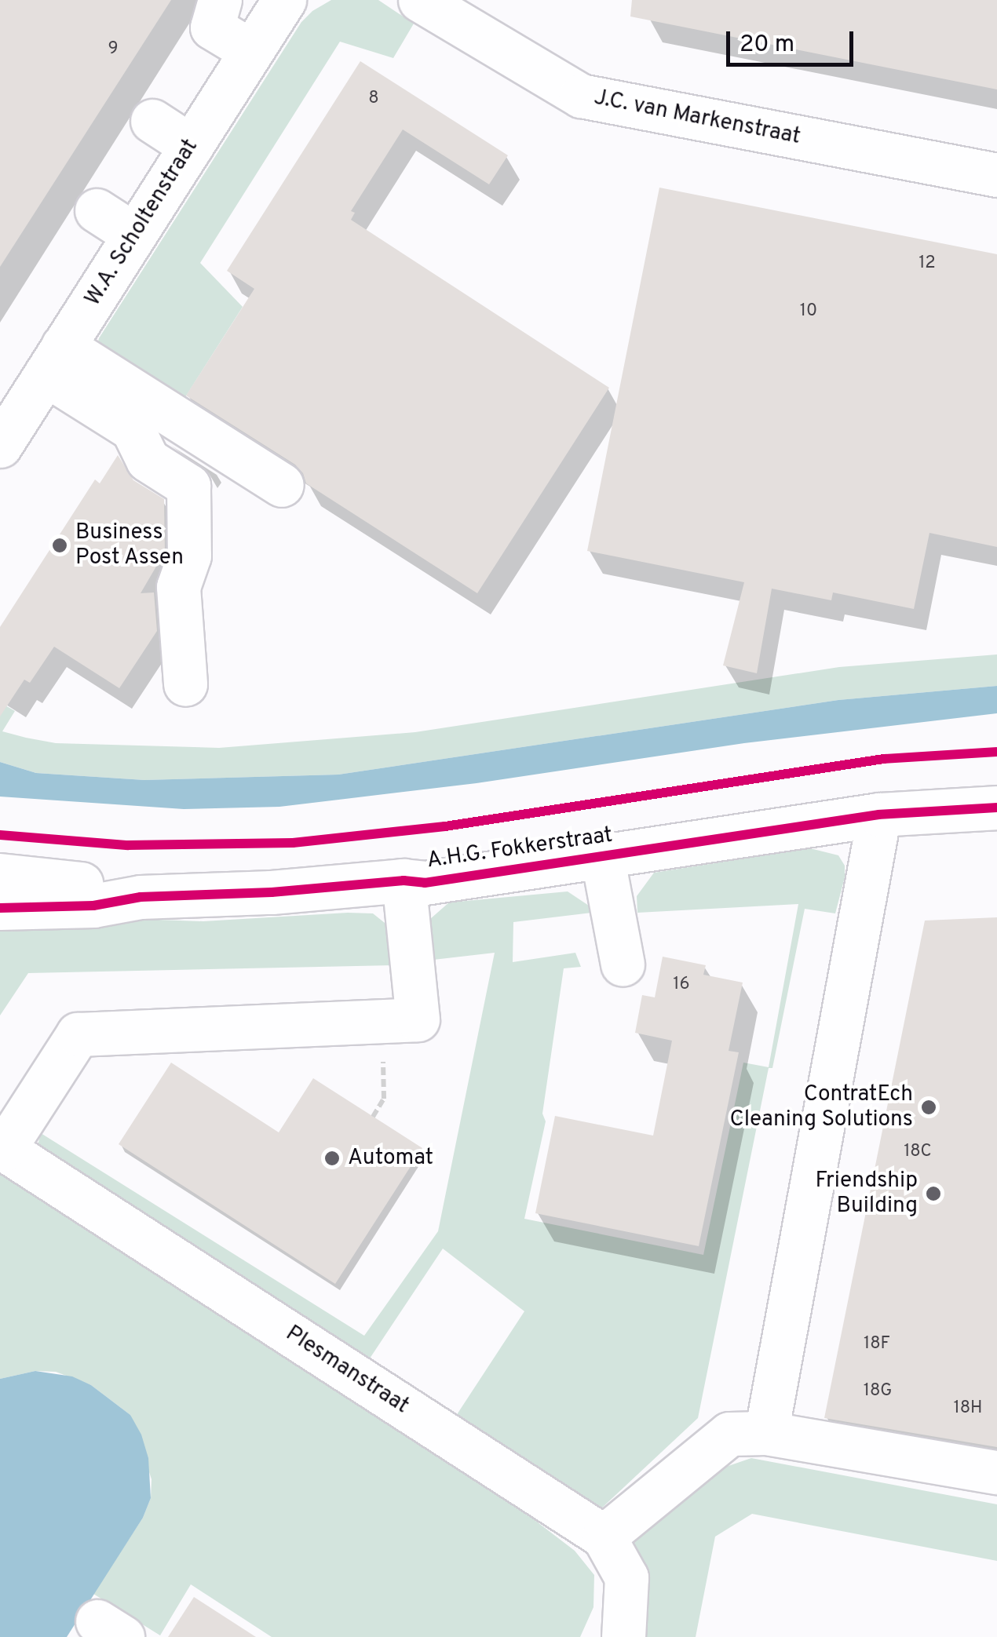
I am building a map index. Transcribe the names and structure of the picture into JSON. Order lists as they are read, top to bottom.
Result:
{
  "streets": {
    "street": [
      "J.C. van Markenstraat",
      "W.A. Scholtenstraat",
      "A.H.G. Fokkerstraat",
      "Plesmanstraat"
    ]
  },
  "places": [
    "Business Post Assen",
    "ContratEch Cleaning Solutions",
    "Automat",
    "Friendship Building"
  ],
  "house_numbers": [
    "9",
    "8",
    "12",
    "10",
    "16",
    "18C",
    "18F",
    "18G",
    "18H"
  ],
  "scale_bar": "20 m"
}
